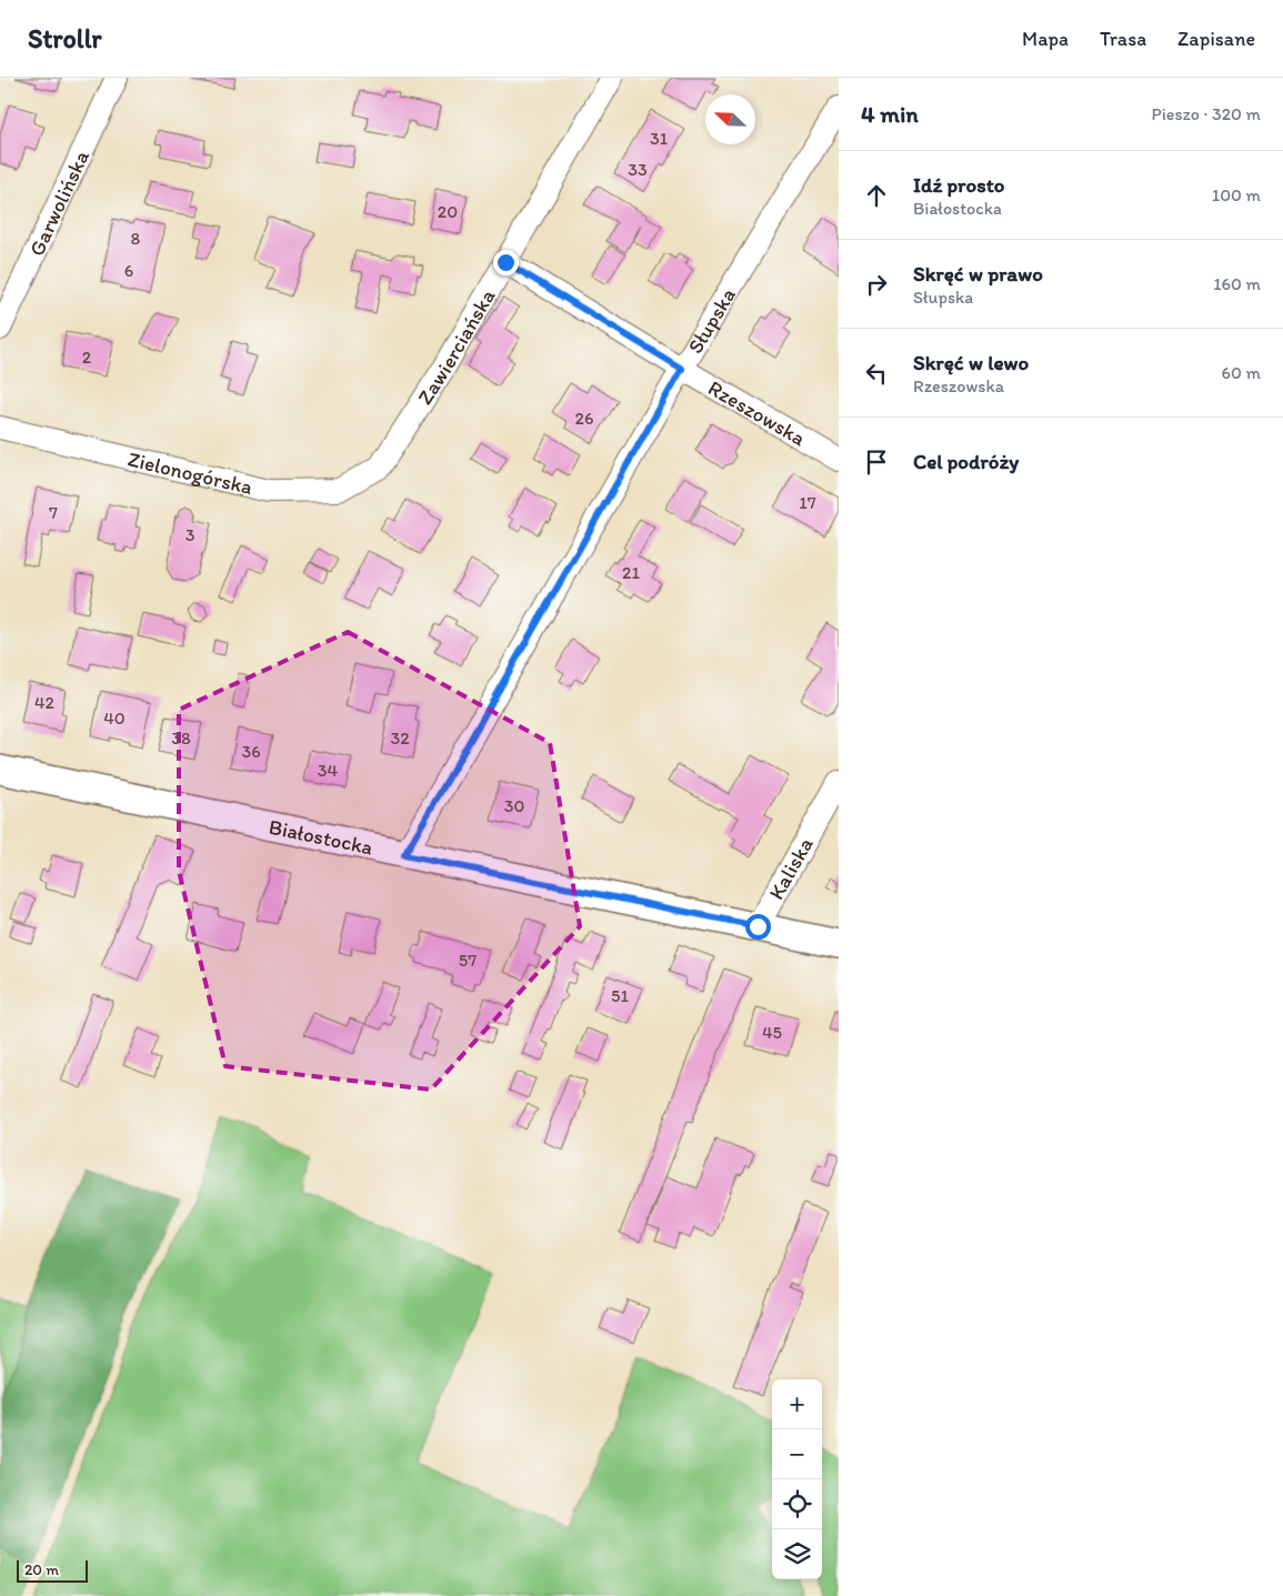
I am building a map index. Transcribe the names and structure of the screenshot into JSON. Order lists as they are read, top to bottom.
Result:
{
  "streets": {
    "street": [
      "Garwolińska",
      "Słupska",
      "Zawierciańska",
      "Rzeszowska",
      "Zielonogórska",
      "Białostocka",
      "Kaliska"
    ]
  },
  "crossings": [
    ["Słupska", "Rzeszowska"],
    ["Słupska", "Białostocka"],
    ["Zawierciańska", "Rzeszowska"],
    ["Zawierciańska", "Zielonogórska"],
    ["Białostocka", "Kaliska"]
  ],
  "house_numbers": [
    "31",
    "33",
    "20",
    "8",
    "6",
    "2",
    "26",
    "17",
    "7",
    "3",
    "21",
    "42",
    "40",
    "38",
    "32",
    "36",
    "34",
    "30",
    "57",
    "51",
    "45"
  ],
  "scale_bar": "20 m",
  "north": "top left",
  "page": {
    "header": "Strollr",
    "nav": ["Mapa", "Trasa", "Zapisane"],
    "heading": ["4 min", "Pieszo · 320 m"],
    "list": [
      ["Idź prosto", "Białostocka", "100 m"],
      ["Skręć w prawo", "Słupska", "160 m"],
      ["Skręć w lewo", "Rzeszowska", "60 m"],
      "Cel podróży"
    ],
    "map_buttons": ["+", "−"],
    "scale": "20 m"
  }
}
